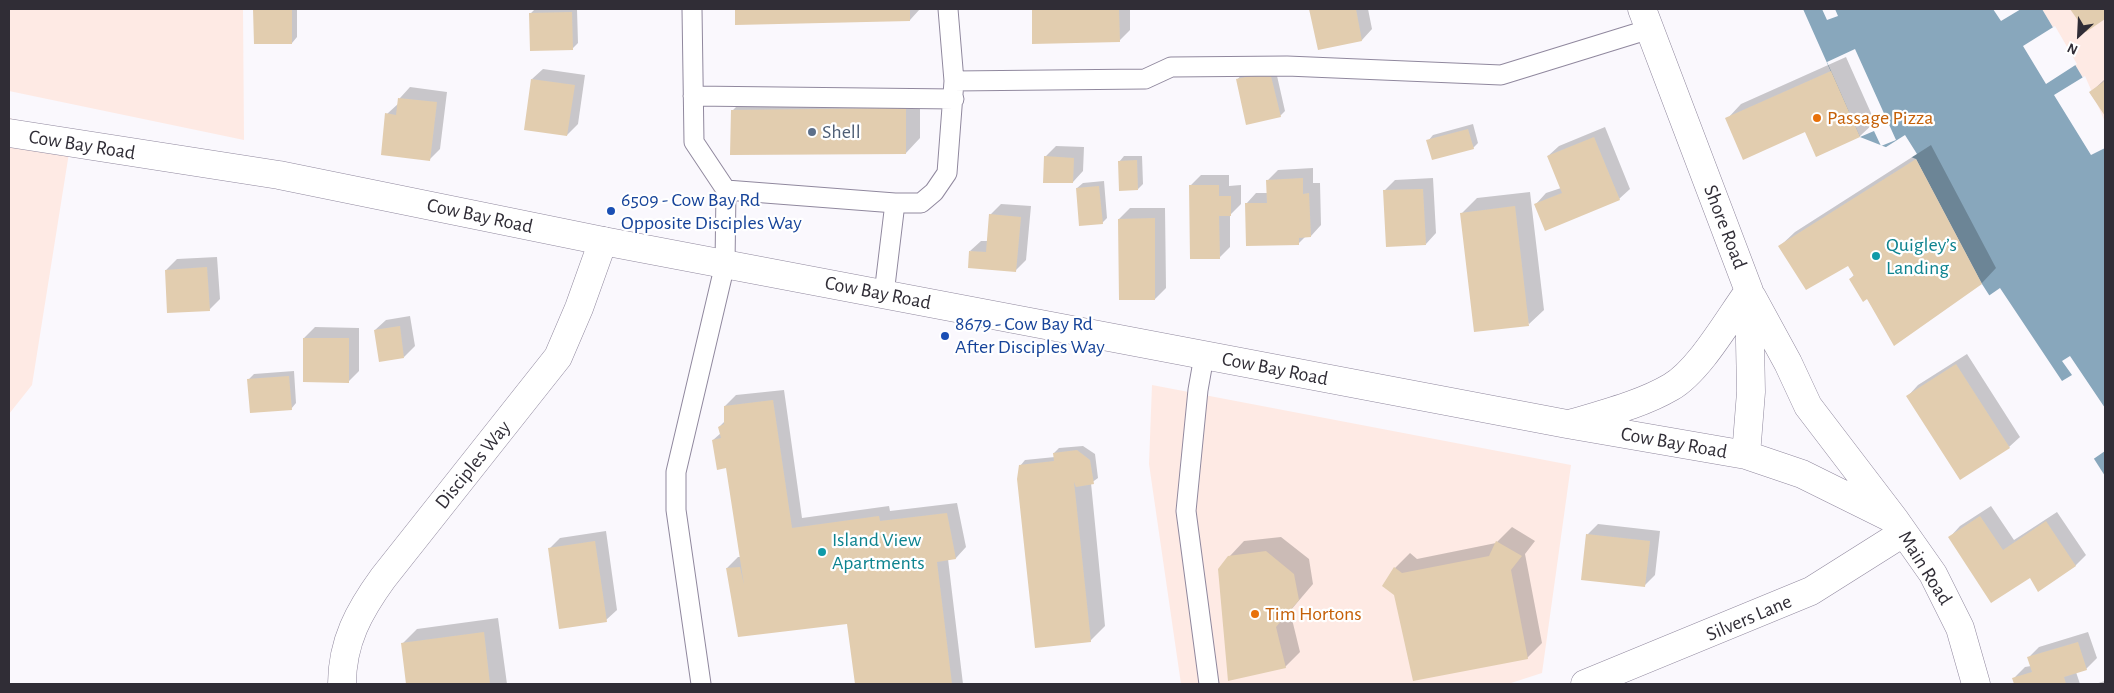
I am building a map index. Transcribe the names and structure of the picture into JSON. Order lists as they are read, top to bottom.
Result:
{
  "streets": {
    "main road": [
      "Cow Bay Road",
      "Shore Road",
      "Disciples Way",
      "Main Road",
      "Silvers Lane"
    ]
  },
  "crossings": [
    ["Cow Bay Road", "Shore Road"],
    ["Cow Bay Road", "Disciples Way"],
    ["Cow Bay Road", "Main Road"],
    ["Shore Road", "Main Road"],
    ["Main Road", "Silvers Lane"]
  ],
  "places": [
    "Passage Pizza",
    "Shell",
    "6509 - Cow Bay Rd Opposite Disciples Way",
    "Quigley’s Landing",
    "8679 - Cow Bay Rd After Disciples Way",
    "Island View Apartments",
    "Tim Hortons"
  ],
  "north": "bottom left"
}
